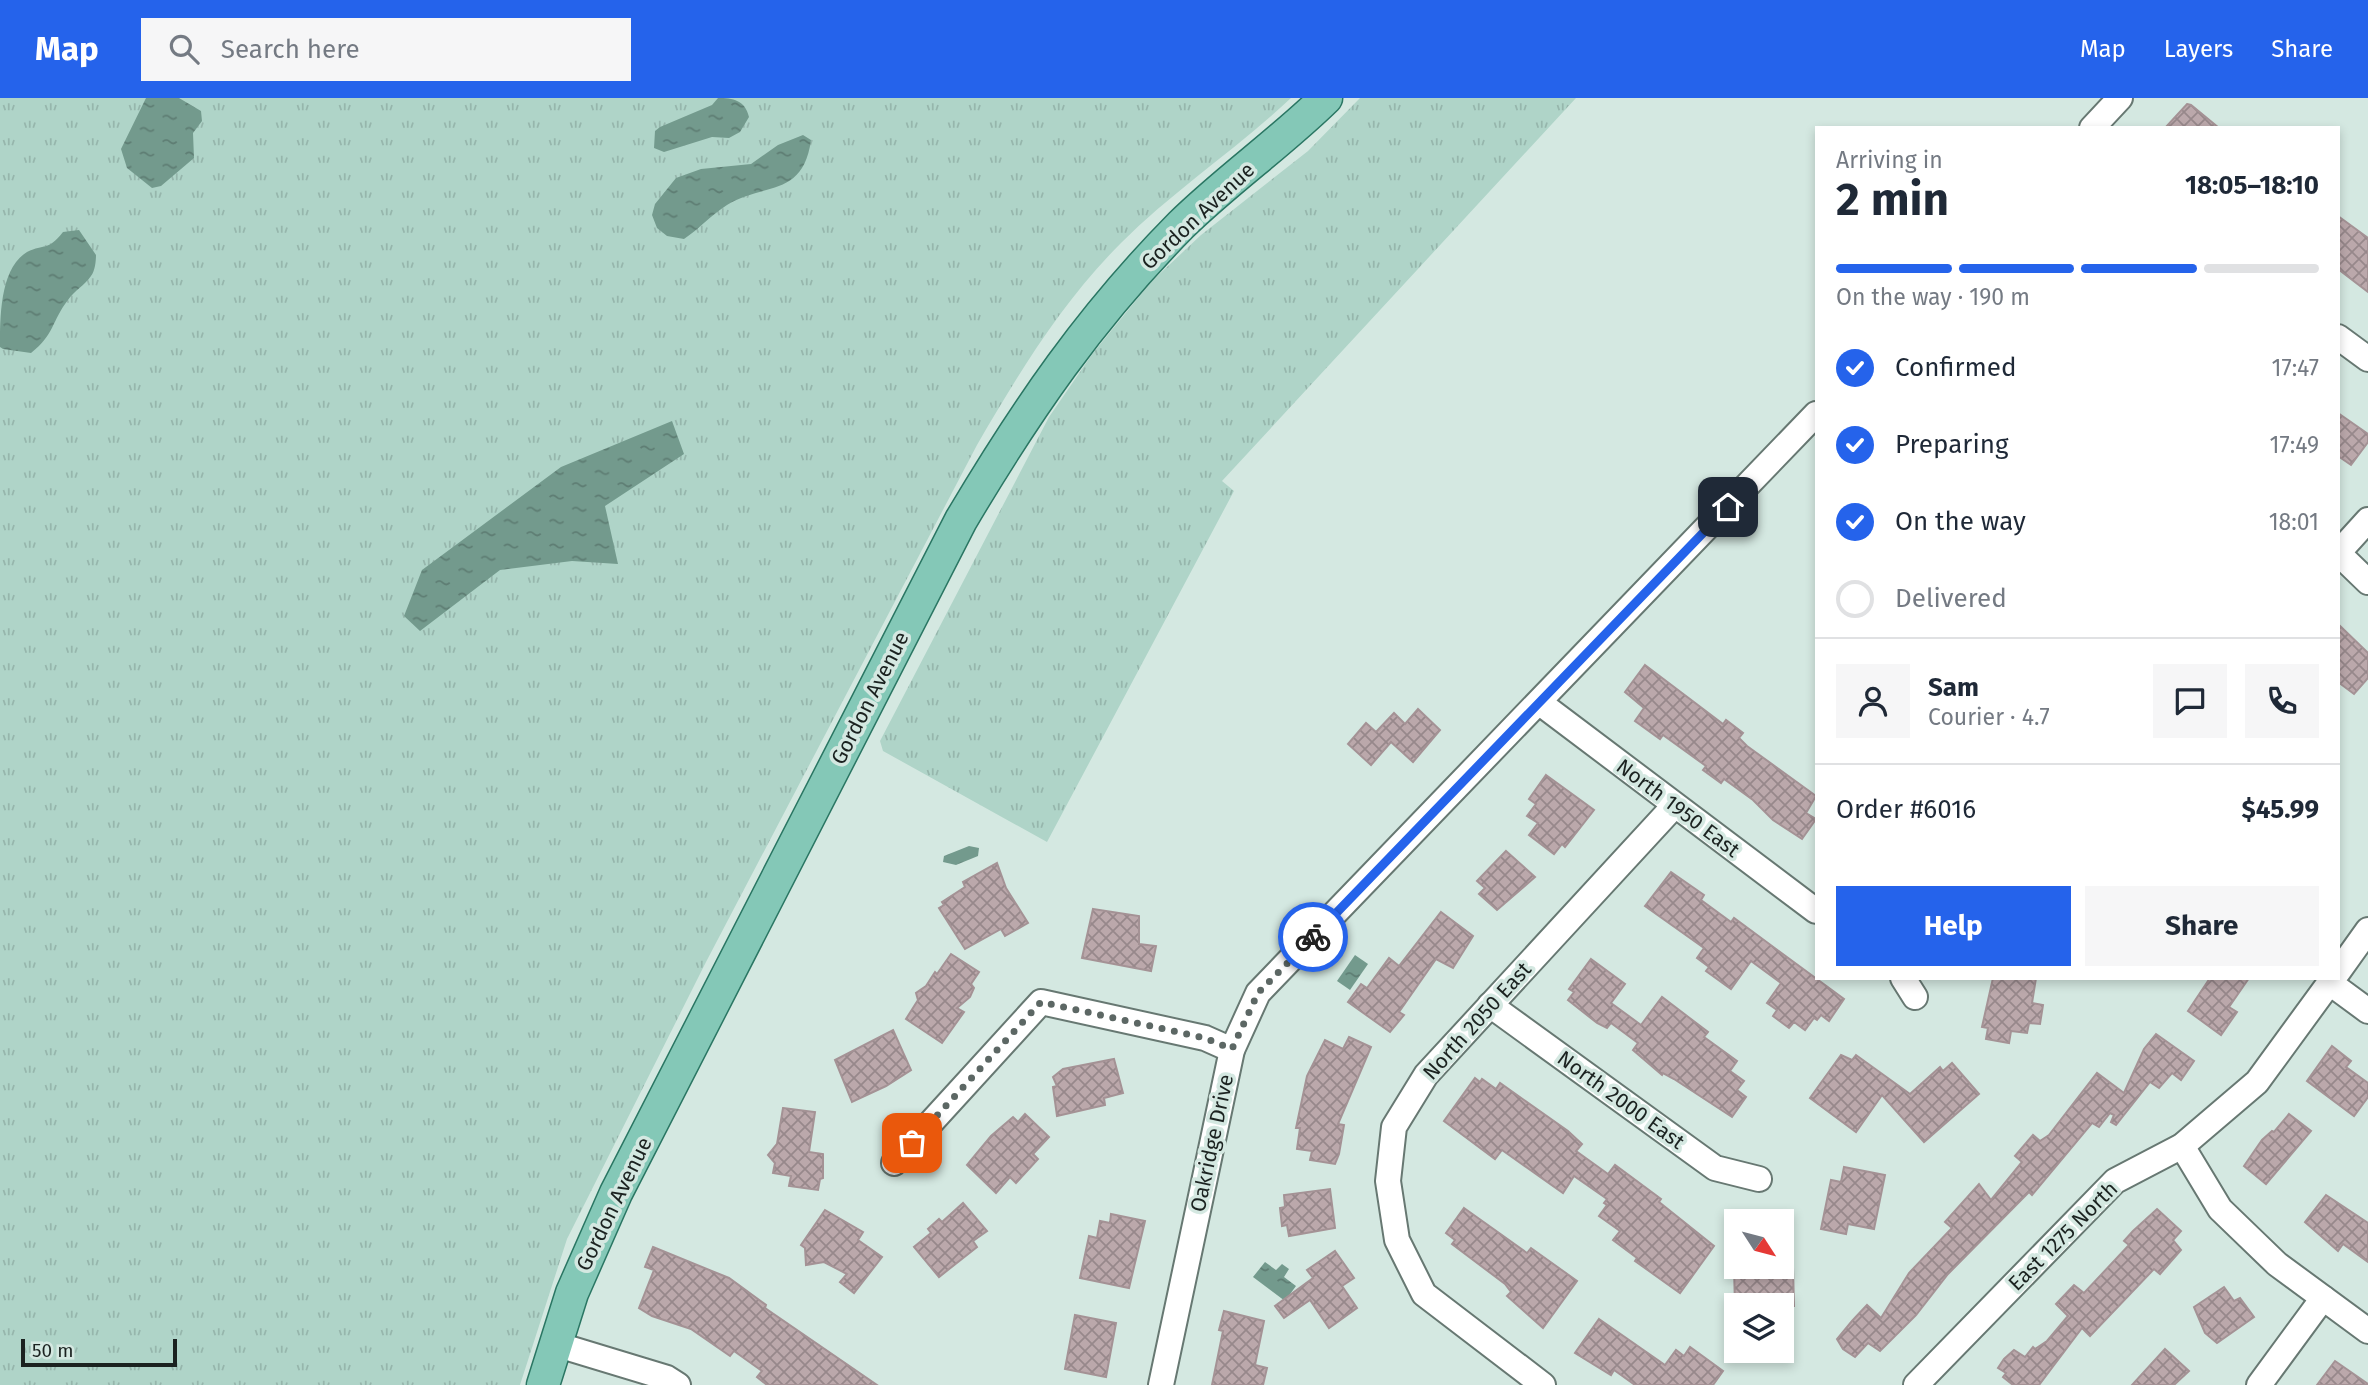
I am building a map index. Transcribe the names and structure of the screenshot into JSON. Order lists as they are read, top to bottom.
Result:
{
  "streets": {
    "main road": ["Gordon Avenue"],
    "street": [
      "North 1950 East",
      "North 2050 East",
      "North 2000 East",
      "Oakridge Drive",
      "East 1275 North"
    ]
  },
  "crossings": [
    ["North 1950 East", "North 2050 East"],
    ["North 1950 East", "Oakridge Drive"],
    ["North 2050 East", "North 2000 East"]
  ],
  "scale_bar": "50 m",
  "north": "bottom right",
  "page": {
    "header": "Map",
    "search": "Search here",
    "nav": ["Map", "Layers", "Share"],
    "heading": ["2 min", "Arriving in", "18:05–18:10"],
    "panel": [
      "Sam",
      "Courier · 4.7",
      "Order #6016",
      "$45.99"
    ],
    "bar": "On the way · 190 m",
    "list": [
      ["Confirmed", "17:47"],
      ["Preparing", "17:49"],
      ["On the way", "18:01"],
      "Delivered"
    ],
    "buttons": ["Help", "Share"],
    "scale": "50 m"
  }
}
